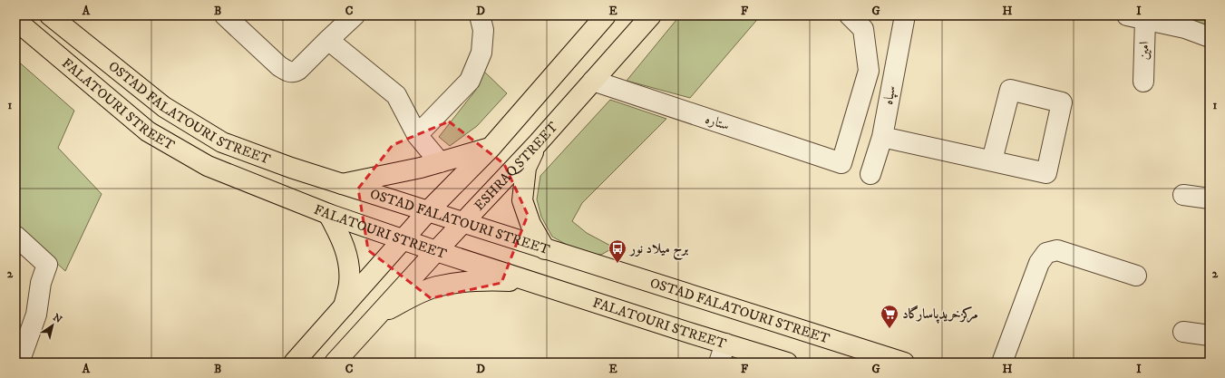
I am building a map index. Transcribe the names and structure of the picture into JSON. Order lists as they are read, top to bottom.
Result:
{
  "streets": {
    "main road": ["FALATOURI STREET", "OSTAD FALATOURI STREET", "ESHRAQ STREET"],
    "street": ["امین", "سپاه", "ستاره"]
  },
  "crossings": [
    ["FALATOURI STREET", "ESHRAQ STREET"],
    ["OSTAD FALATOURI STREET", "ESHRAQ STREET"],
    ["ستاره", "ESHRAQ STREET"]
  ],
  "places": {
    "bus stop": ["برج میلاد نور"],
    "supermarket": ["مرکزخریدپاسارگاد"]
  },
  "north": "top right",
  "grid": {
    "columns": [
      "A",
      "B",
      "C",
      "D",
      "E",
      "F",
      "G",
      "H",
      "I"
    ],
    "rows": ["1", "2"]
  }
}
